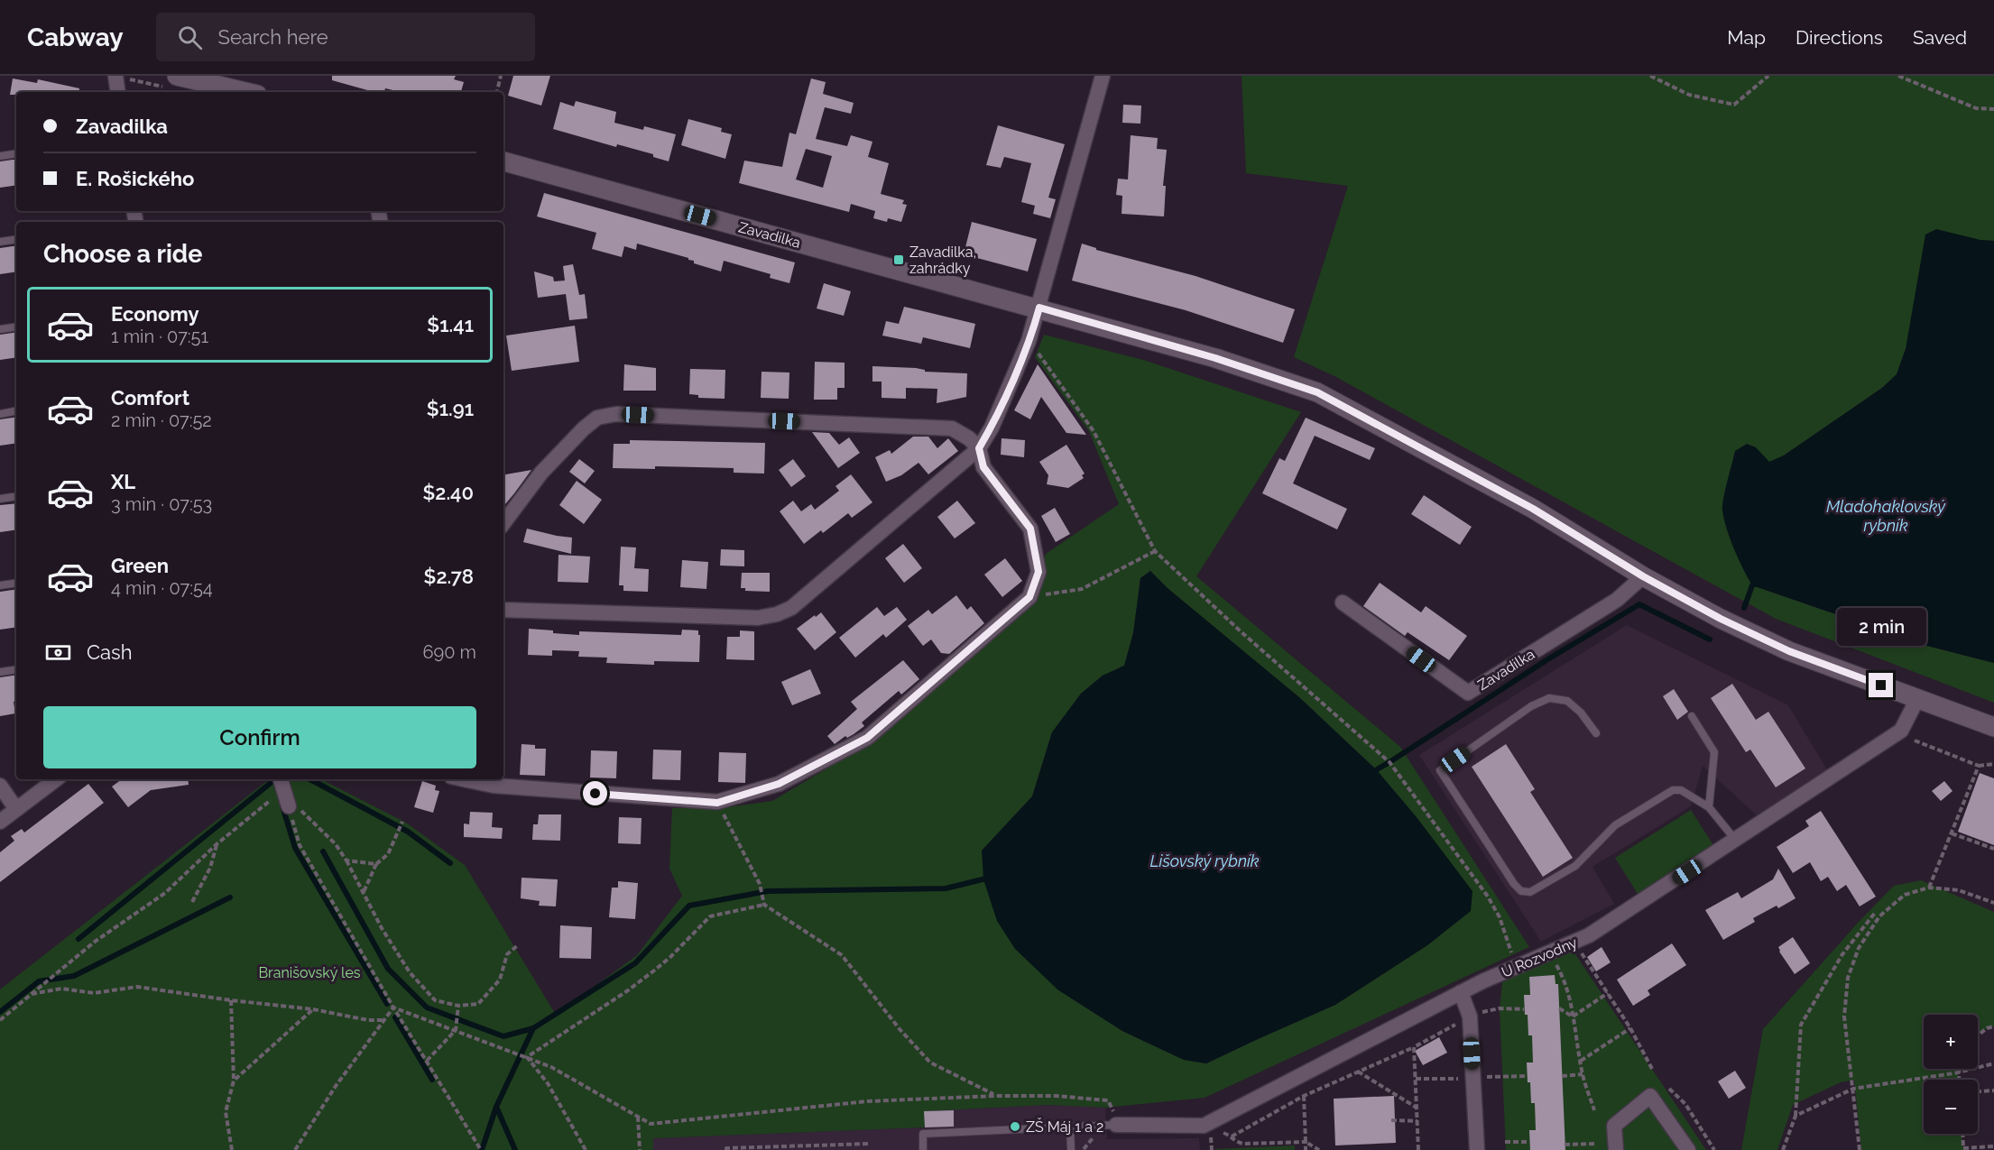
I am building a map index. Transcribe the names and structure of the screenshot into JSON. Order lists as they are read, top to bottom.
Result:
{
  "streets": {
    "street": ["Zavadilka", "U Rozvodny"]
  },
  "crossings": [
    ["Zavadilka", "U Rozvodny"]
  ],
  "water": ["Mladohaklovský rybník", "Lišovský rybník"],
  "parks": ["Branišovský les"],
  "places": {
    "transit": ["Zavadilka, zahrádky"],
    "other": ["ZŠ Máj 1 a 2"]
  },
  "page": {
    "header": "Cabway",
    "search": "Search here",
    "nav": ["Map", "Directions", "Saved"],
    "banner": ["Zavadilka", "E. Rošického"],
    "heading": "Choose a ride",
    "list": [
      {
        "name": "Economy",
        "note": "1 min · 07:51",
        "value": "$1.41"
      },
      {
        "name": "Comfort",
        "note": "2 min · 07:52",
        "value": "$1.91"
      },
      {
        "name": "XL",
        "note": "3 min · 07:53",
        "value": "$2.40"
      },
      {
        "name": "Green",
        "note": "4 min · 07:54",
        "value": "$2.78"
      }
    ],
    "bubble": "2 min",
    "pay": ["Cash", "690 m"],
    "buttons": "Confirm",
    "map_buttons": ["+", "−"]
  }
}
